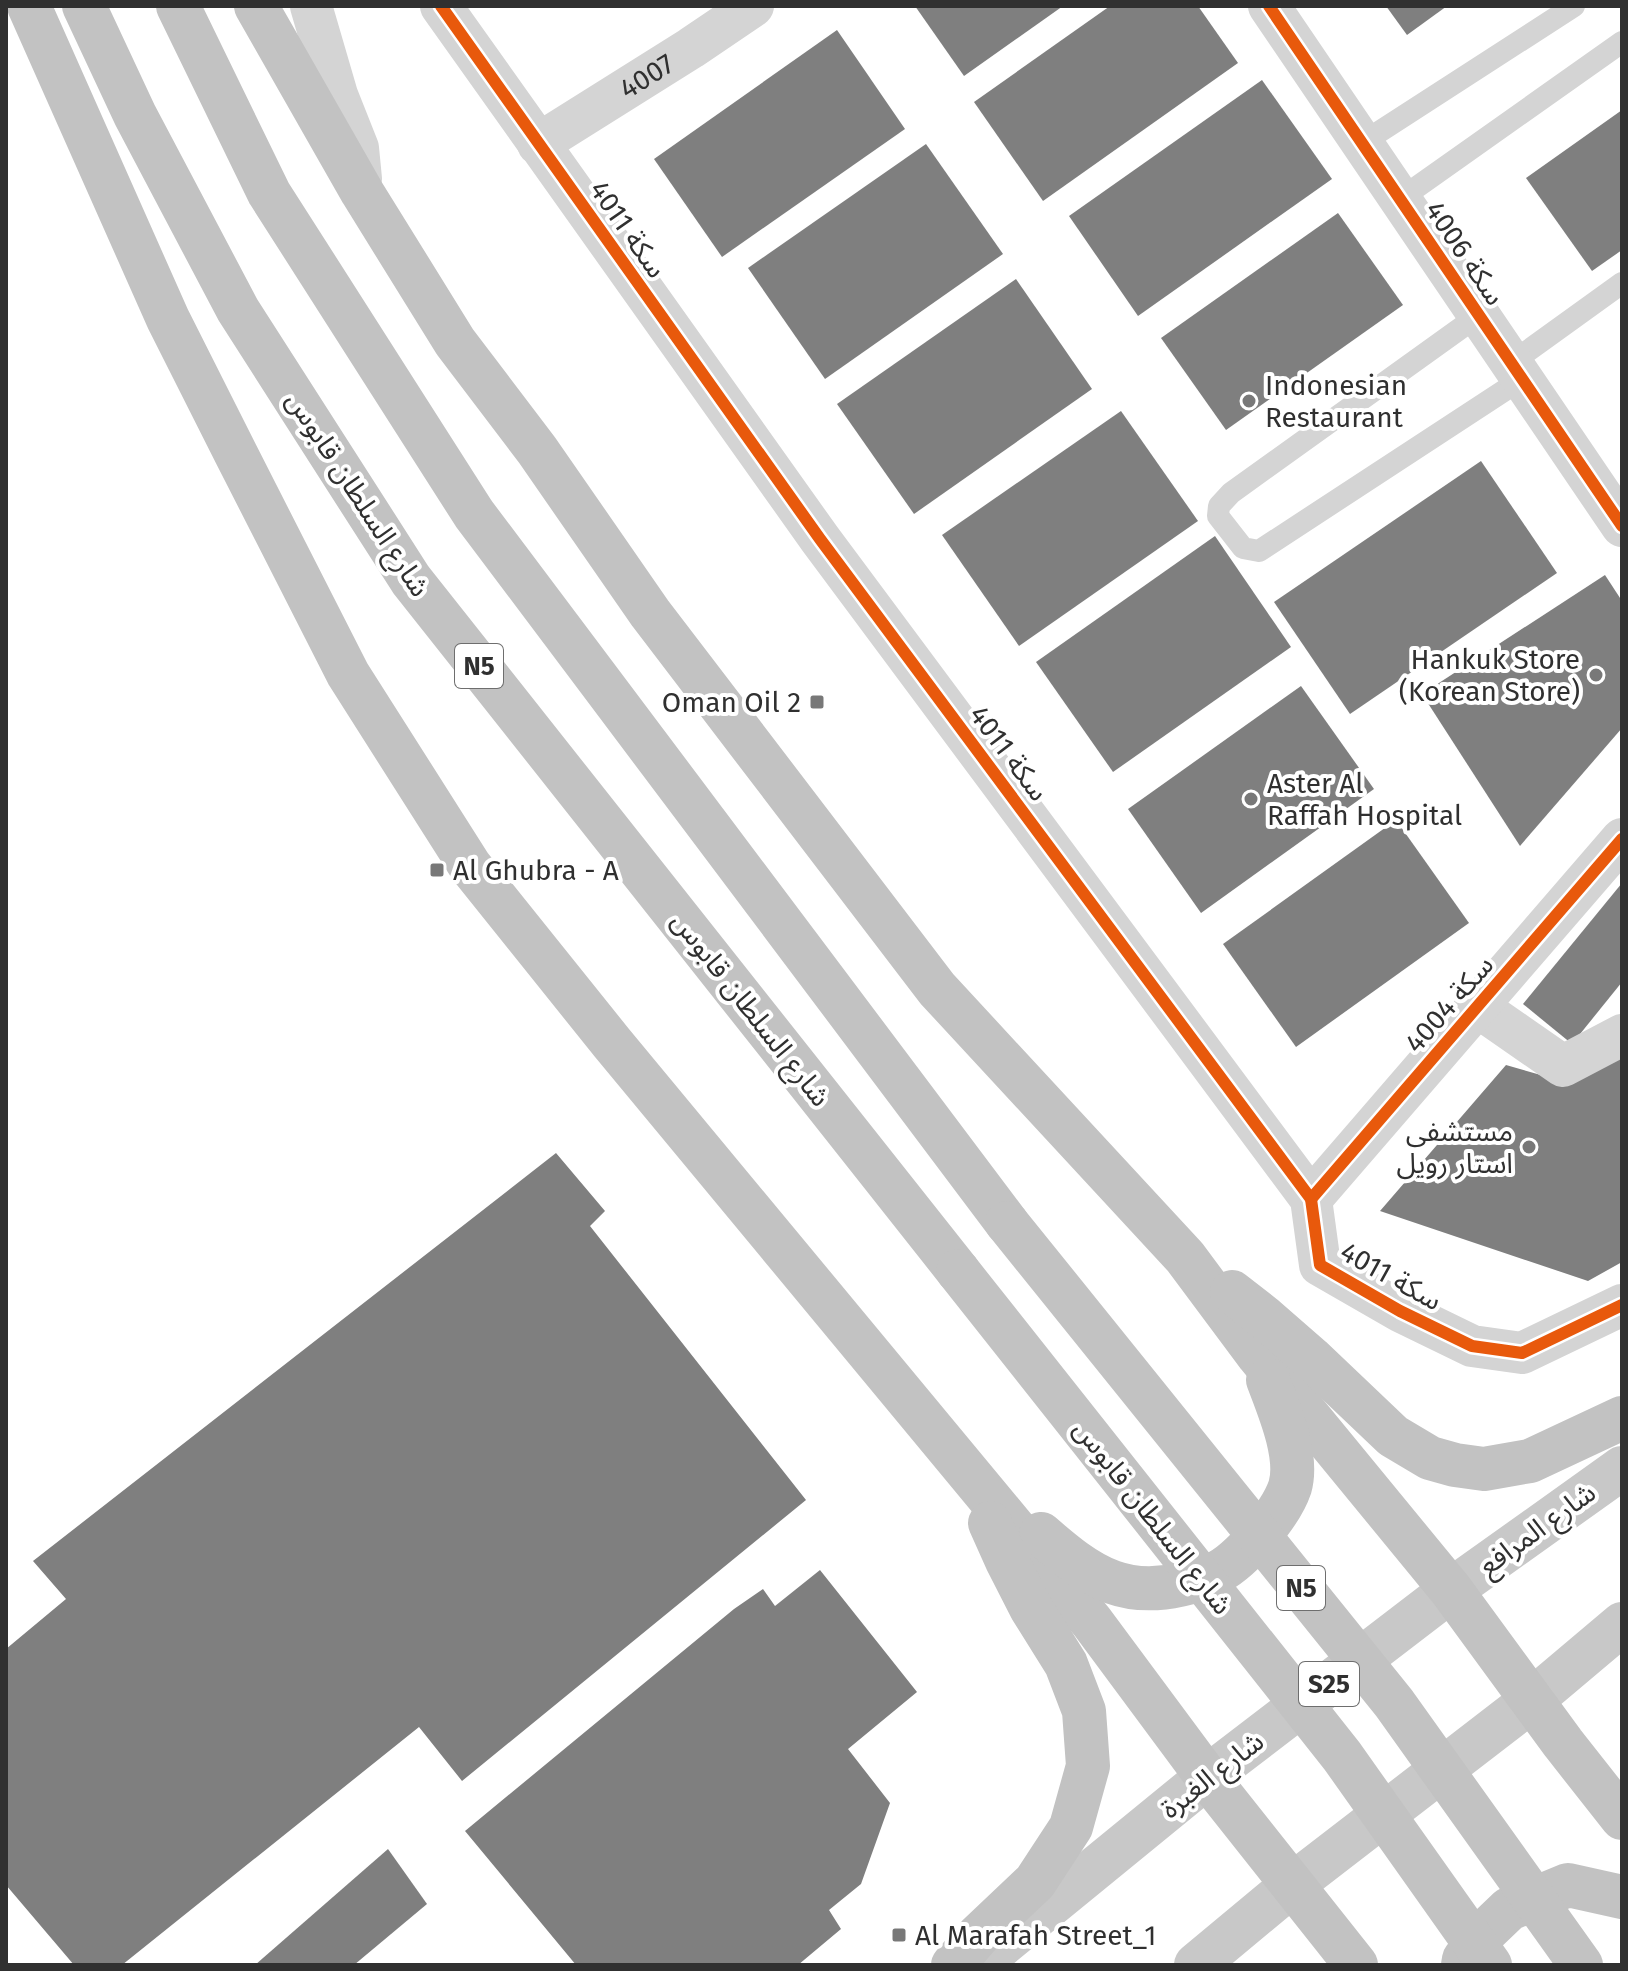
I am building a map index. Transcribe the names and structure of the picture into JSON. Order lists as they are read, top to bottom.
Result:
{
  "streets": {
    "highway": ["شارع السلطان قابوس", "N5"],
    "main road": ["شارع المرافع", "S25", "شارع الغبرة"],
    "street": [
      "4007",
      "سكة 4011",
      "سكة 4006",
      "سكة 4004"
    ]
  },
  "crossings": [
    ["4007", "سكة 4011"],
    ["سكة 4011", "سكة 4004"],
    ["شارع المرافع", "شارع الغبرة"]
  ],
  "places": {
    "other": [
      "Indonesian Restaurant",
      "Hankuk Store (Korean Store)",
      "Aster Al Raffah Hospital",
      "مستشفى استار رويل"
    ],
    "transit": ["Oman Oil 2", "Al Ghubra - A", "Al Marafah Street_1"]
  }
}
